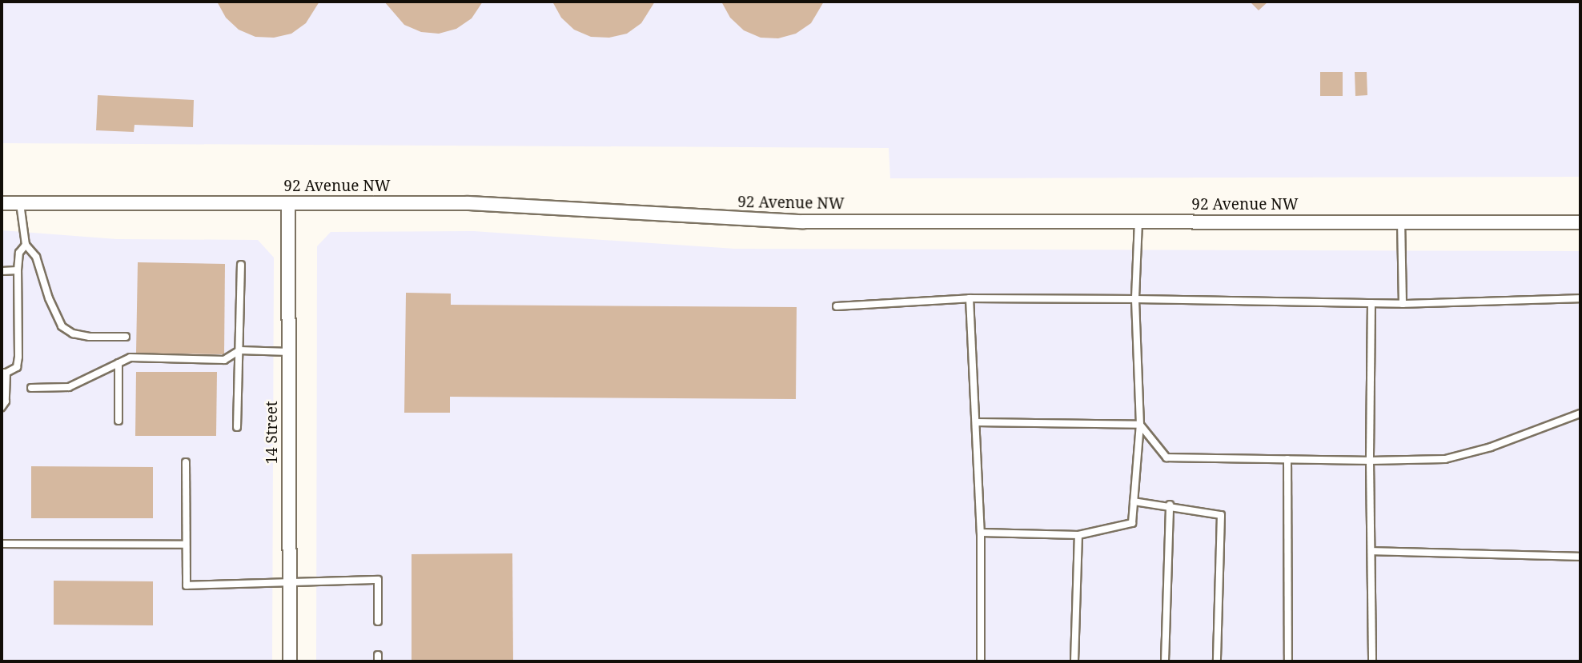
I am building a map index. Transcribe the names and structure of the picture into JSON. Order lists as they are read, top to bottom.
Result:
{
  "streets": {
    "street": ["92 Avenue NW", "14 Street"]
  },
  "crossings": [
    ["92 Avenue NW", "14 Street"]
  ]
}
